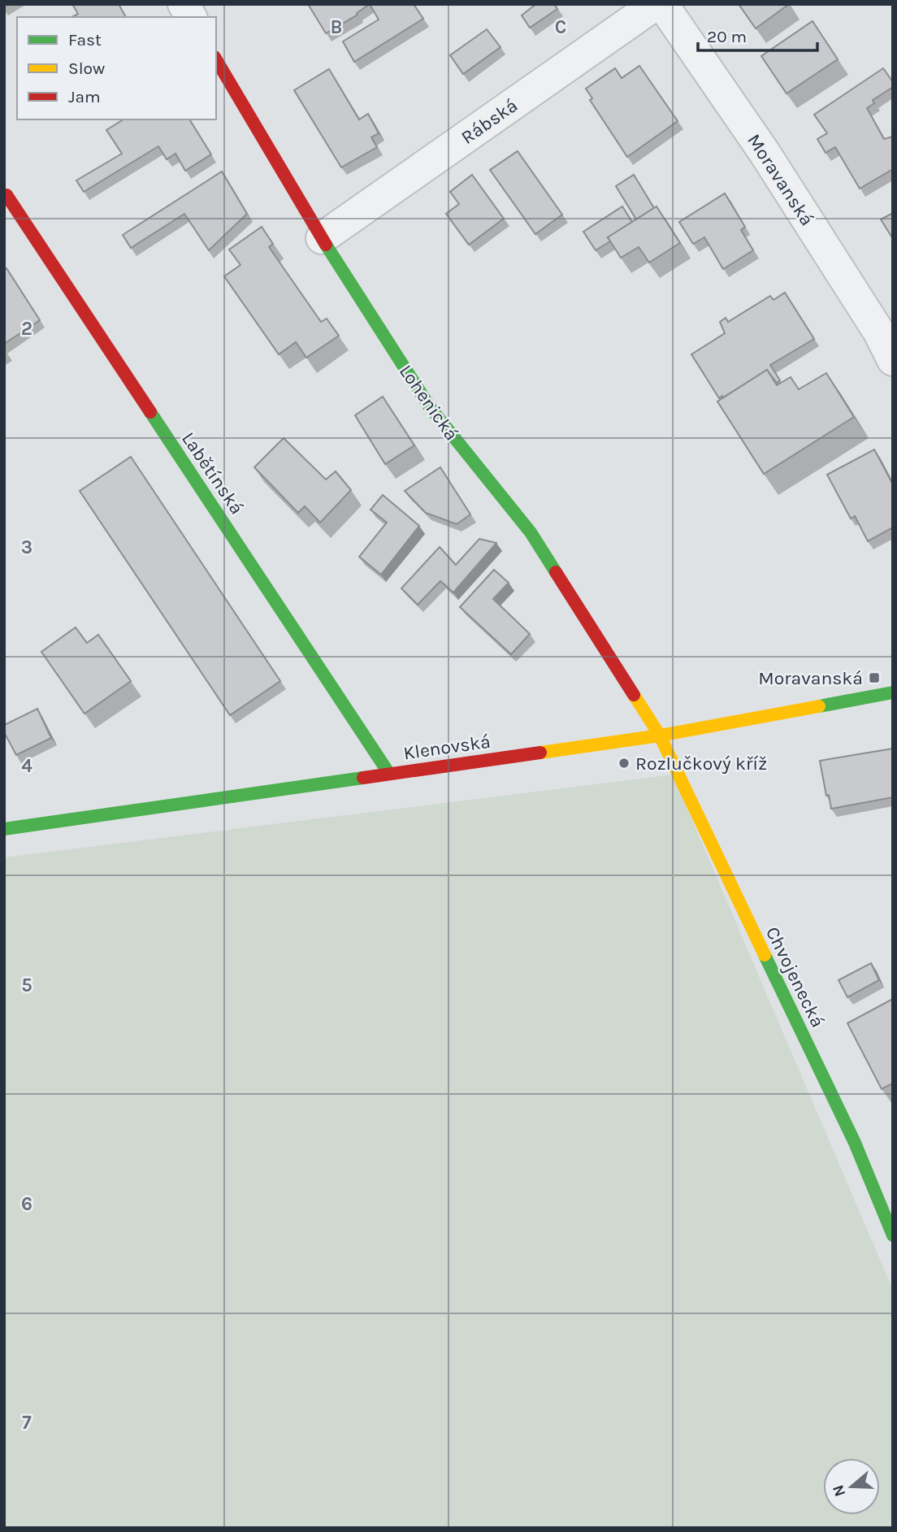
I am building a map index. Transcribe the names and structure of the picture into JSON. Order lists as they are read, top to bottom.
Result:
{
  "streets": {
    "street": [
      "Rábská",
      "Moravanská",
      "Lohenická",
      "Labětínská",
      "Klenovská",
      "Chvojenecká"
    ]
  },
  "crossings": [
    ["Rábská", "Lohenická"],
    ["Lohenická", "Klenovská"],
    ["Lohenická", "Chvojenecká"],
    ["Labětínská", "Klenovská"],
    ["Klenovská", "Chvojenecká"]
  ],
  "places": {
    "transit": ["Moravanská"],
    "other": ["Rozlučkový kříž"]
  },
  "legend": ["Fast", "Slow", "Jam"],
  "scale_bar": "20 m",
  "north": "left",
  "grid": {
    "columns": ["B", "C"],
    "rows": [
      "2",
      "3",
      "4",
      "5",
      "6",
      "7"
    ]
  }
}
